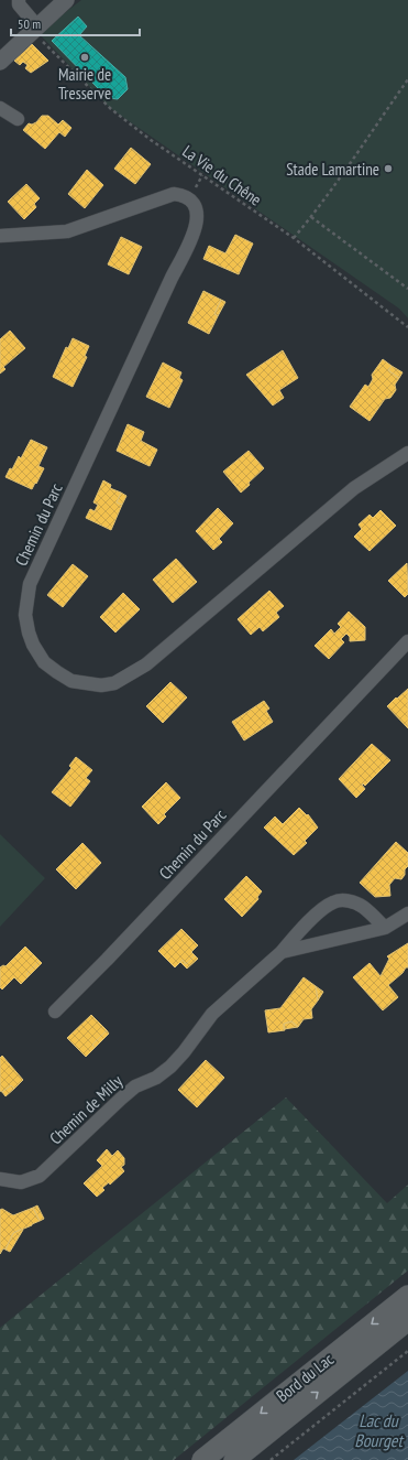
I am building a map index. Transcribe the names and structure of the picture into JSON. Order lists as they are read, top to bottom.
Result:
{
  "streets": {
    "main road": ["Bord du Lac"],
    "street": ["Chemin du Parc", "Chemin de Milly"],
    "path": ["La Vie du Chêne"]
  },
  "water": ["Lac du Bourget"],
  "places": ["Mairie de Tresserve", "Stade Lamartine"],
  "scale_bar": "50 m"
}
